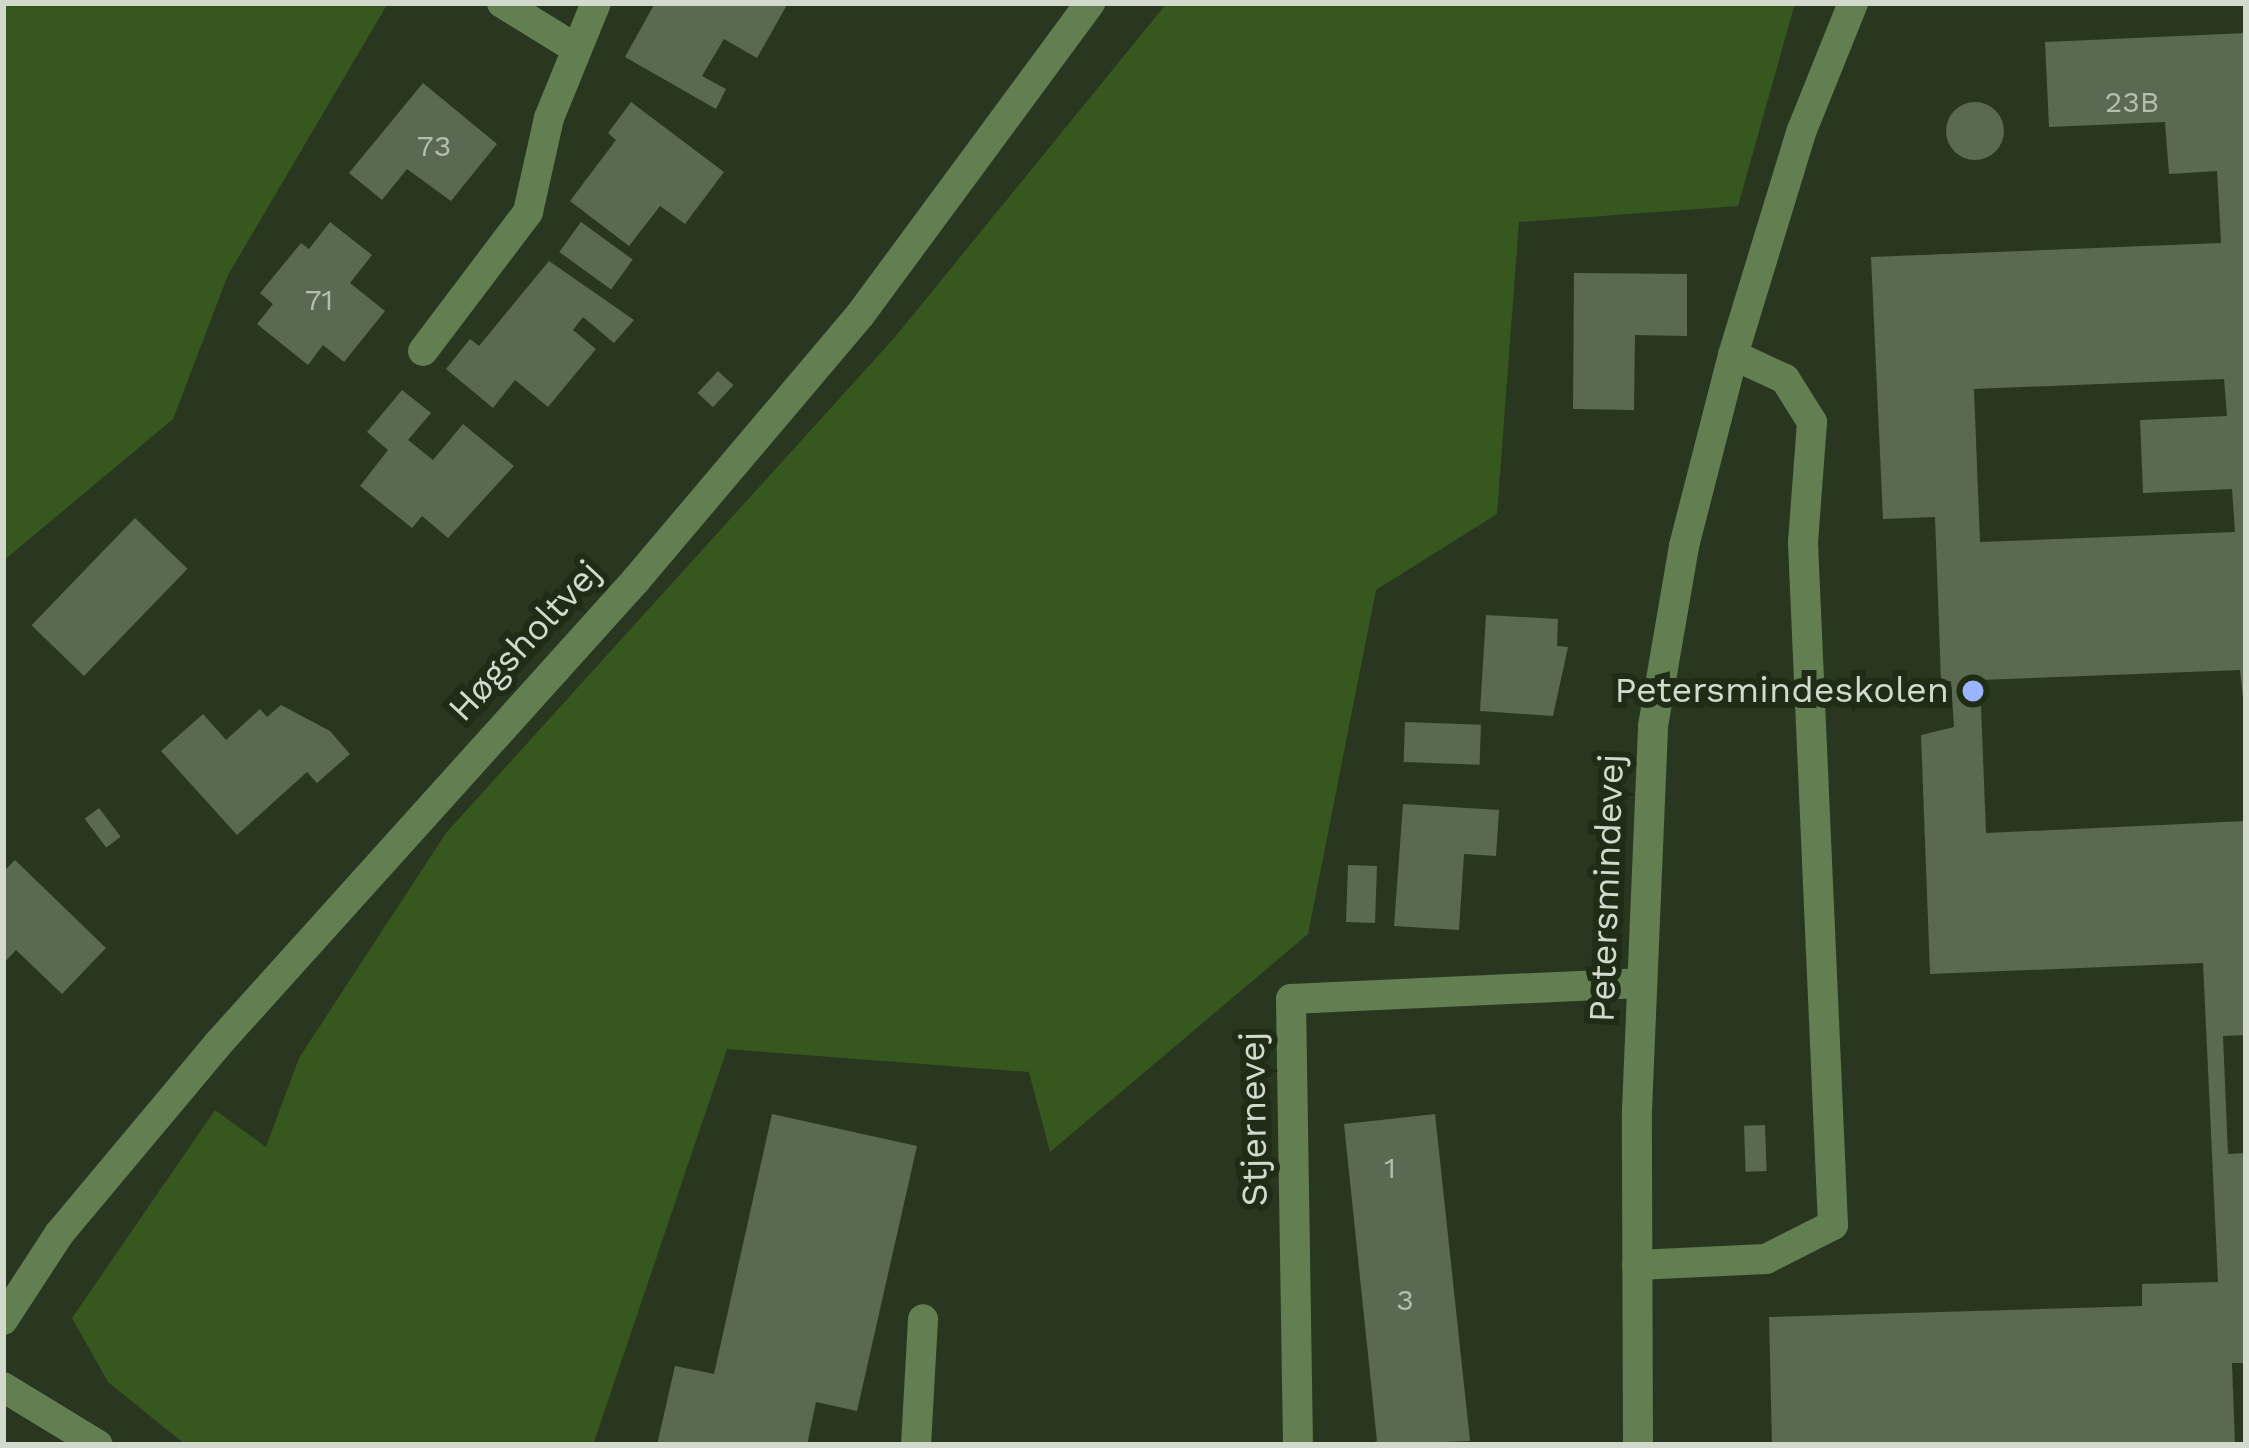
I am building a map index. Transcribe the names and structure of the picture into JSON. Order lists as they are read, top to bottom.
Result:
{
  "streets": {
    "street": ["Høgsholtvej", "Petersmindevej", "Stjernevej"]
  },
  "crossings": [
    ["Petersmindevej", "Stjernevej"]
  ],
  "places": ["Petersmindeskolen"],
  "house_numbers": [
    "23B",
    "73",
    "71",
    "1",
    "3"
  ]
}
